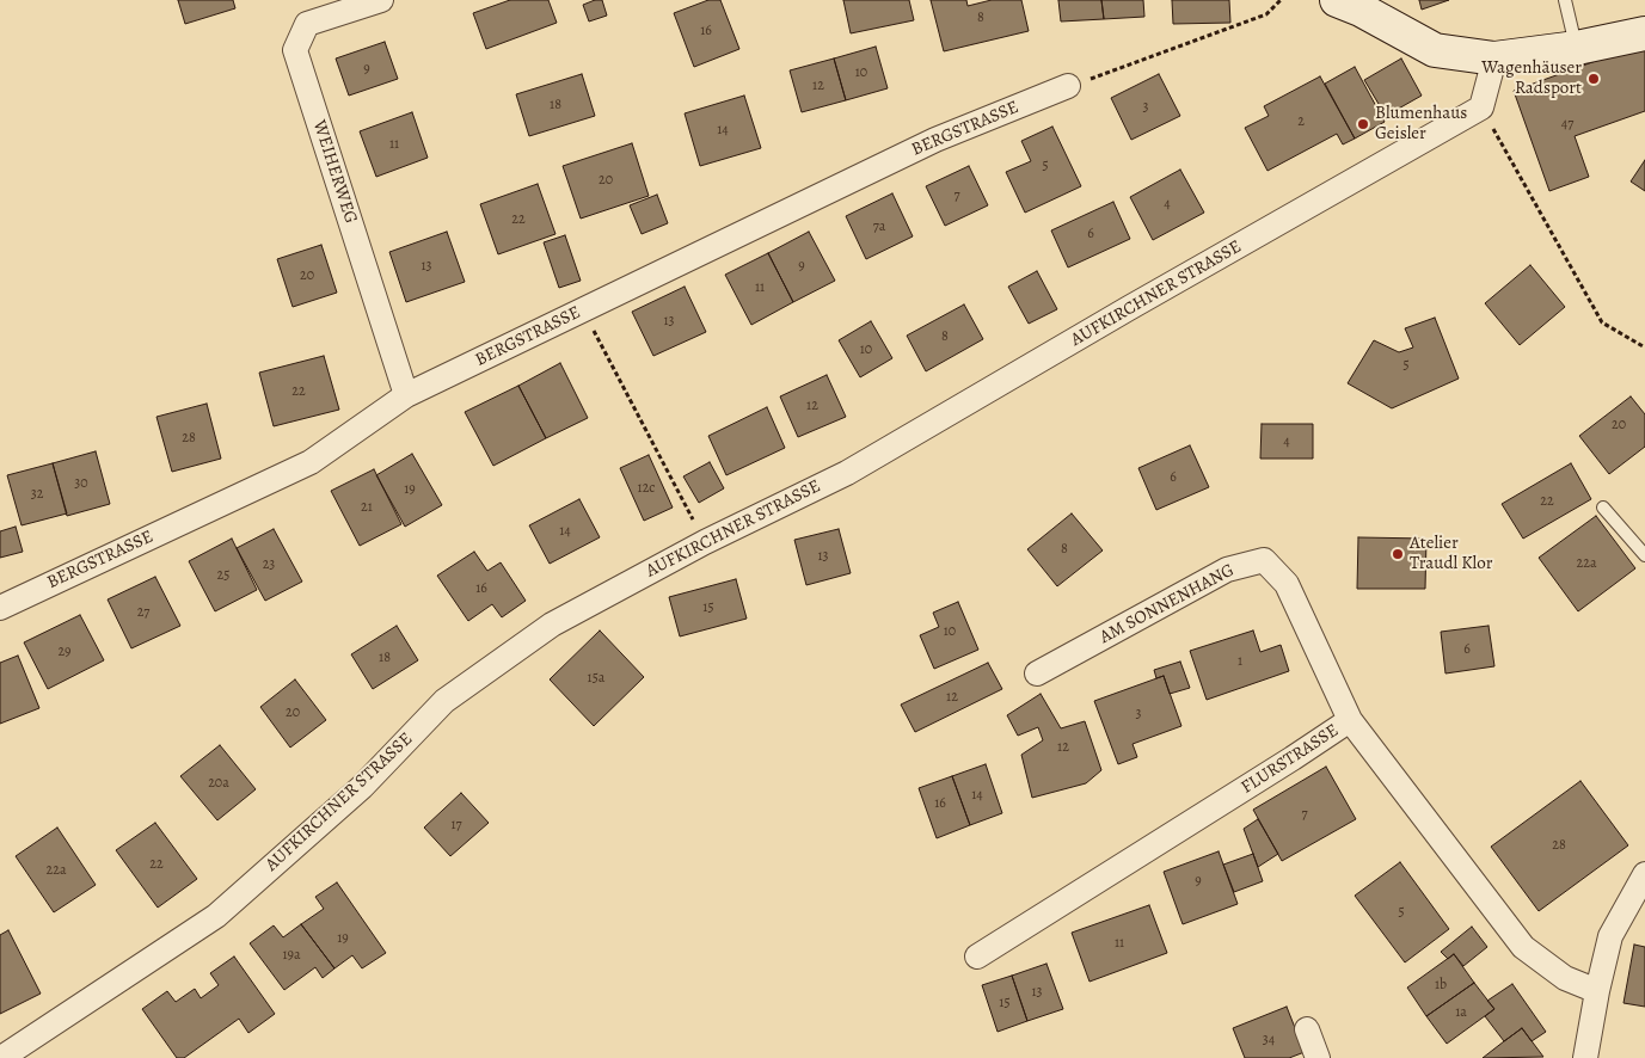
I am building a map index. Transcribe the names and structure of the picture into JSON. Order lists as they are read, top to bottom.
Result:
{
  "streets": {
    "street": [
      "BERGSTRASSE",
      "WEIHERWEG",
      "AUFKIRCHNER STRASSE",
      "AM SONNENHANG",
      "FLURSTRASSE"
    ]
  },
  "crossings": [
    ["BERGSTRASSE", "WEIHERWEG"],
    ["AM SONNENHANG", "FLURSTRASSE"]
  ],
  "places": ["Wagenhäuser Radsport", "Blumenhaus Geisler", "Atelier Traudl Klor"],
  "house_numbers": [
    "8",
    "16",
    "9",
    "10",
    "12",
    "18",
    "3",
    "2",
    "47",
    "14",
    "11",
    "5",
    "20",
    "7",
    "4",
    "22",
    "7a",
    "6",
    "13",
    "9",
    "20",
    "11",
    "13",
    "8",
    "10",
    "5",
    "22",
    "12",
    "20",
    "28",
    "4",
    "6",
    "30",
    "12c",
    "19",
    "32",
    "22",
    "21",
    "14",
    "8",
    "13",
    "22a",
    "23",
    "25",
    "16",
    "15",
    "27",
    "10",
    "6",
    "29",
    "18",
    "1",
    "15a",
    "12",
    "20",
    "3",
    "12",
    "20a",
    "14",
    "16",
    "7",
    "17",
    "28",
    "22",
    "22a",
    "9",
    "5",
    "19",
    "11",
    "19a",
    "1b",
    "13",
    "15",
    "1a",
    "34"
  ]
}
